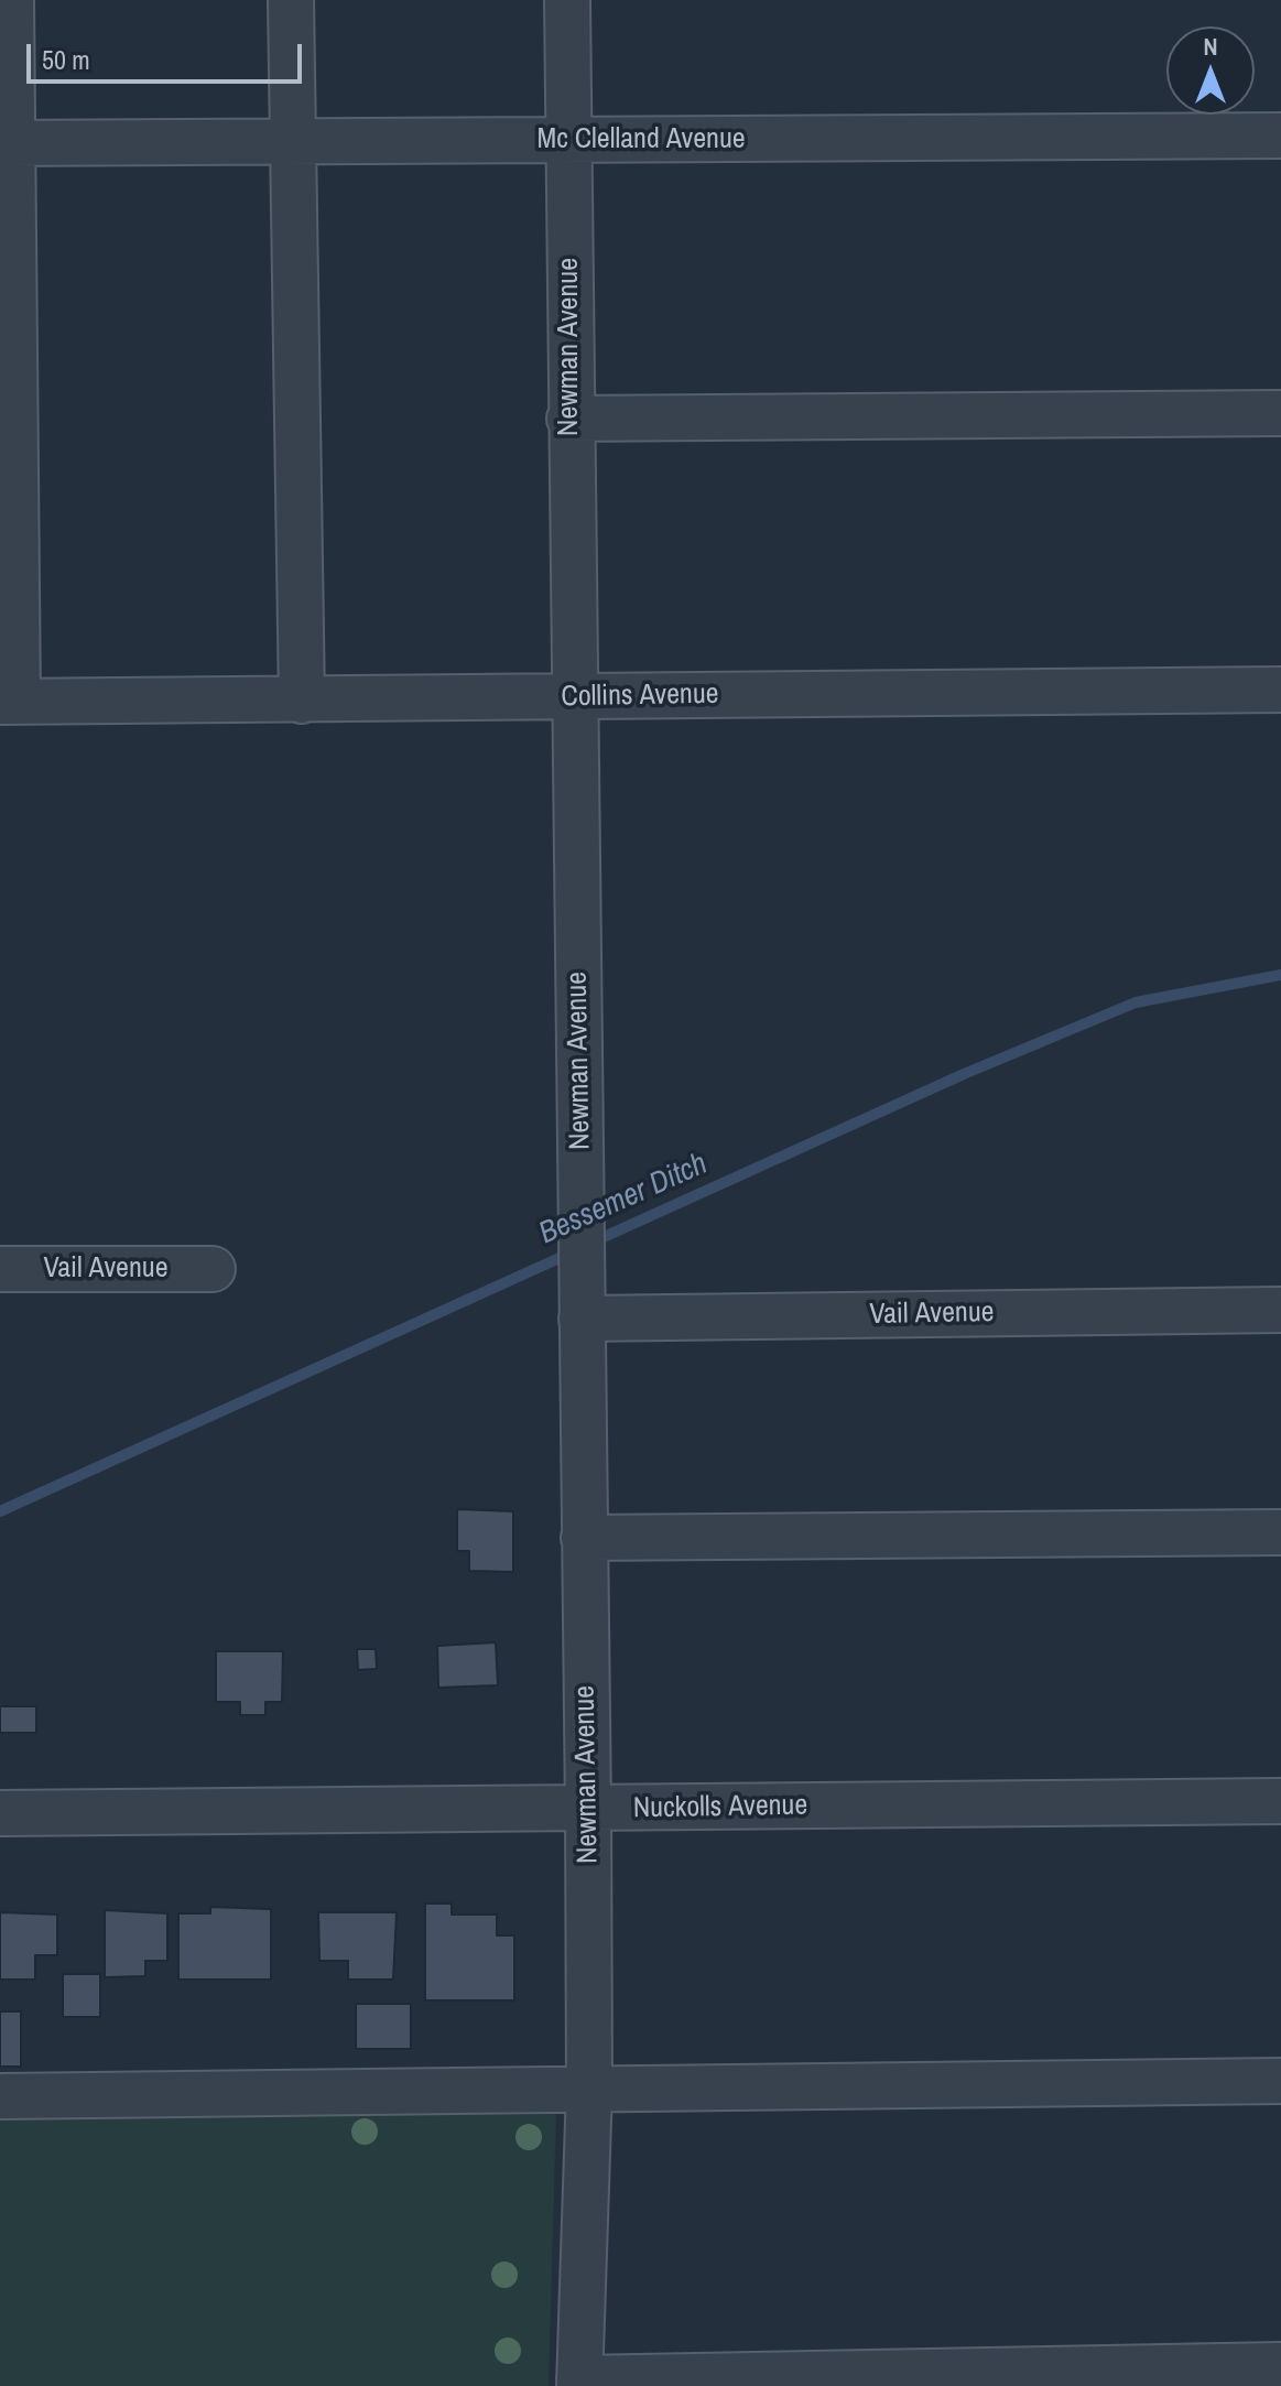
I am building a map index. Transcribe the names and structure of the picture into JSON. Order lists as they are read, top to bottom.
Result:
{
  "streets": {
    "street": [
      "Mc Clelland Avenue",
      "Newman Avenue",
      "Collins Avenue",
      "Vail Avenue",
      "Nuckolls Avenue"
    ]
  },
  "crossings": [
    ["Mc Clelland Avenue", "Newman Avenue"],
    ["Newman Avenue", "Collins Avenue"],
    ["Newman Avenue", "Vail Avenue"],
    ["Newman Avenue", "Nuckolls Avenue"]
  ],
  "water": ["Bessemer Ditch"],
  "scale_bar": "50 m",
  "north": "top"
}
